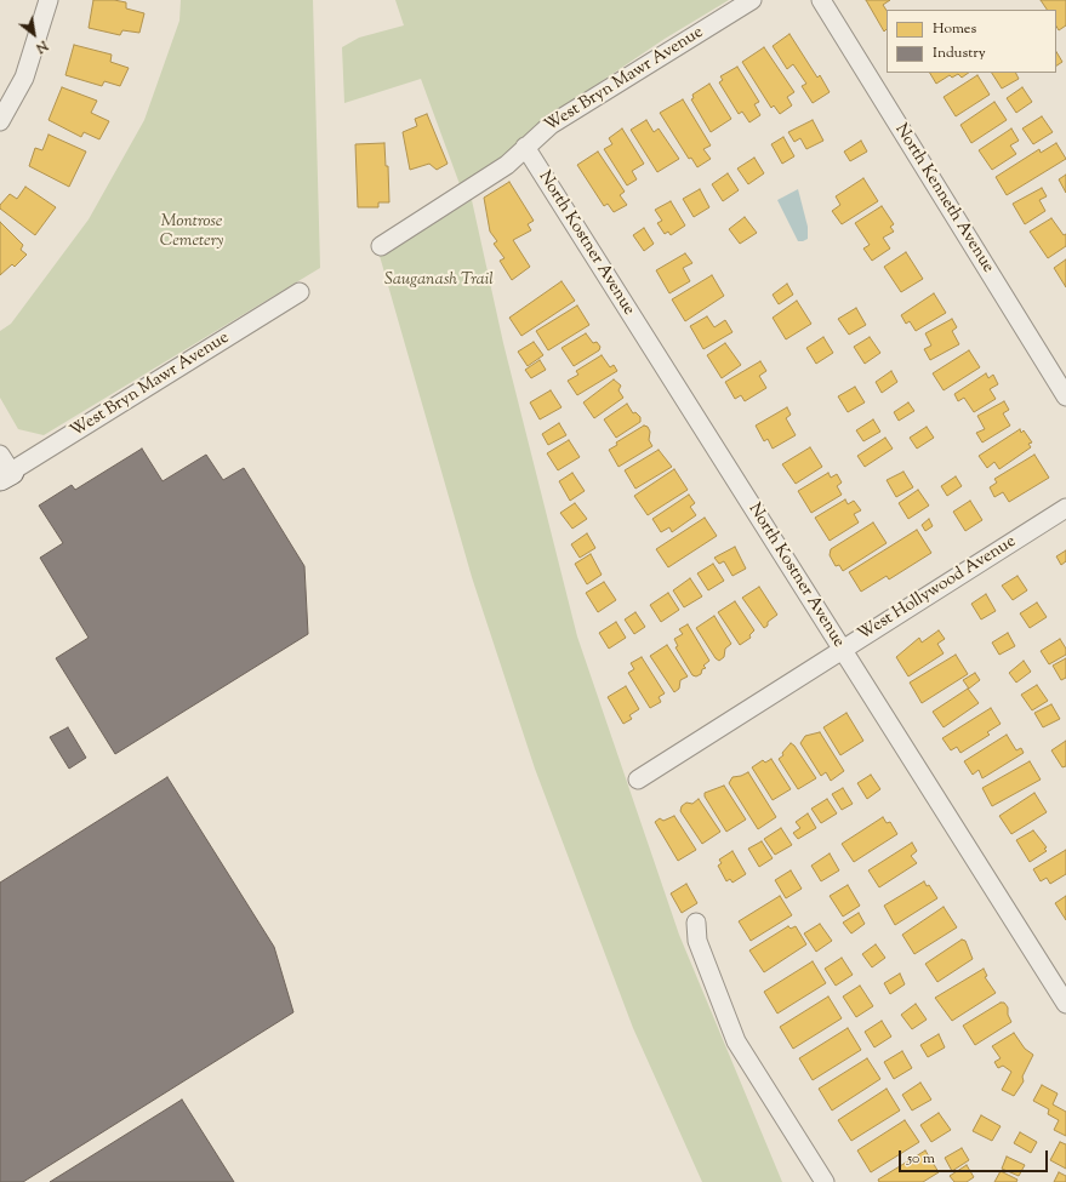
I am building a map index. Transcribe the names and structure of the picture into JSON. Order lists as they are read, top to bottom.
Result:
{
  "streets": {
    "street": [
      "West Bryn Mawr Avenue",
      "North Kenneth Avenue",
      "North Kostner Avenue",
      "West Hollywood Avenue"
    ]
  },
  "crossings": [
    ["West Bryn Mawr Avenue", "North Kostner Avenue"],
    ["North Kostner Avenue", "West Hollywood Avenue"]
  ],
  "parks": ["Montrose Cemetery", "Sauganash Trail"],
  "legend": ["Homes", "Industry"],
  "scale_bar": "50 m",
  "north": "bottom right"
}
